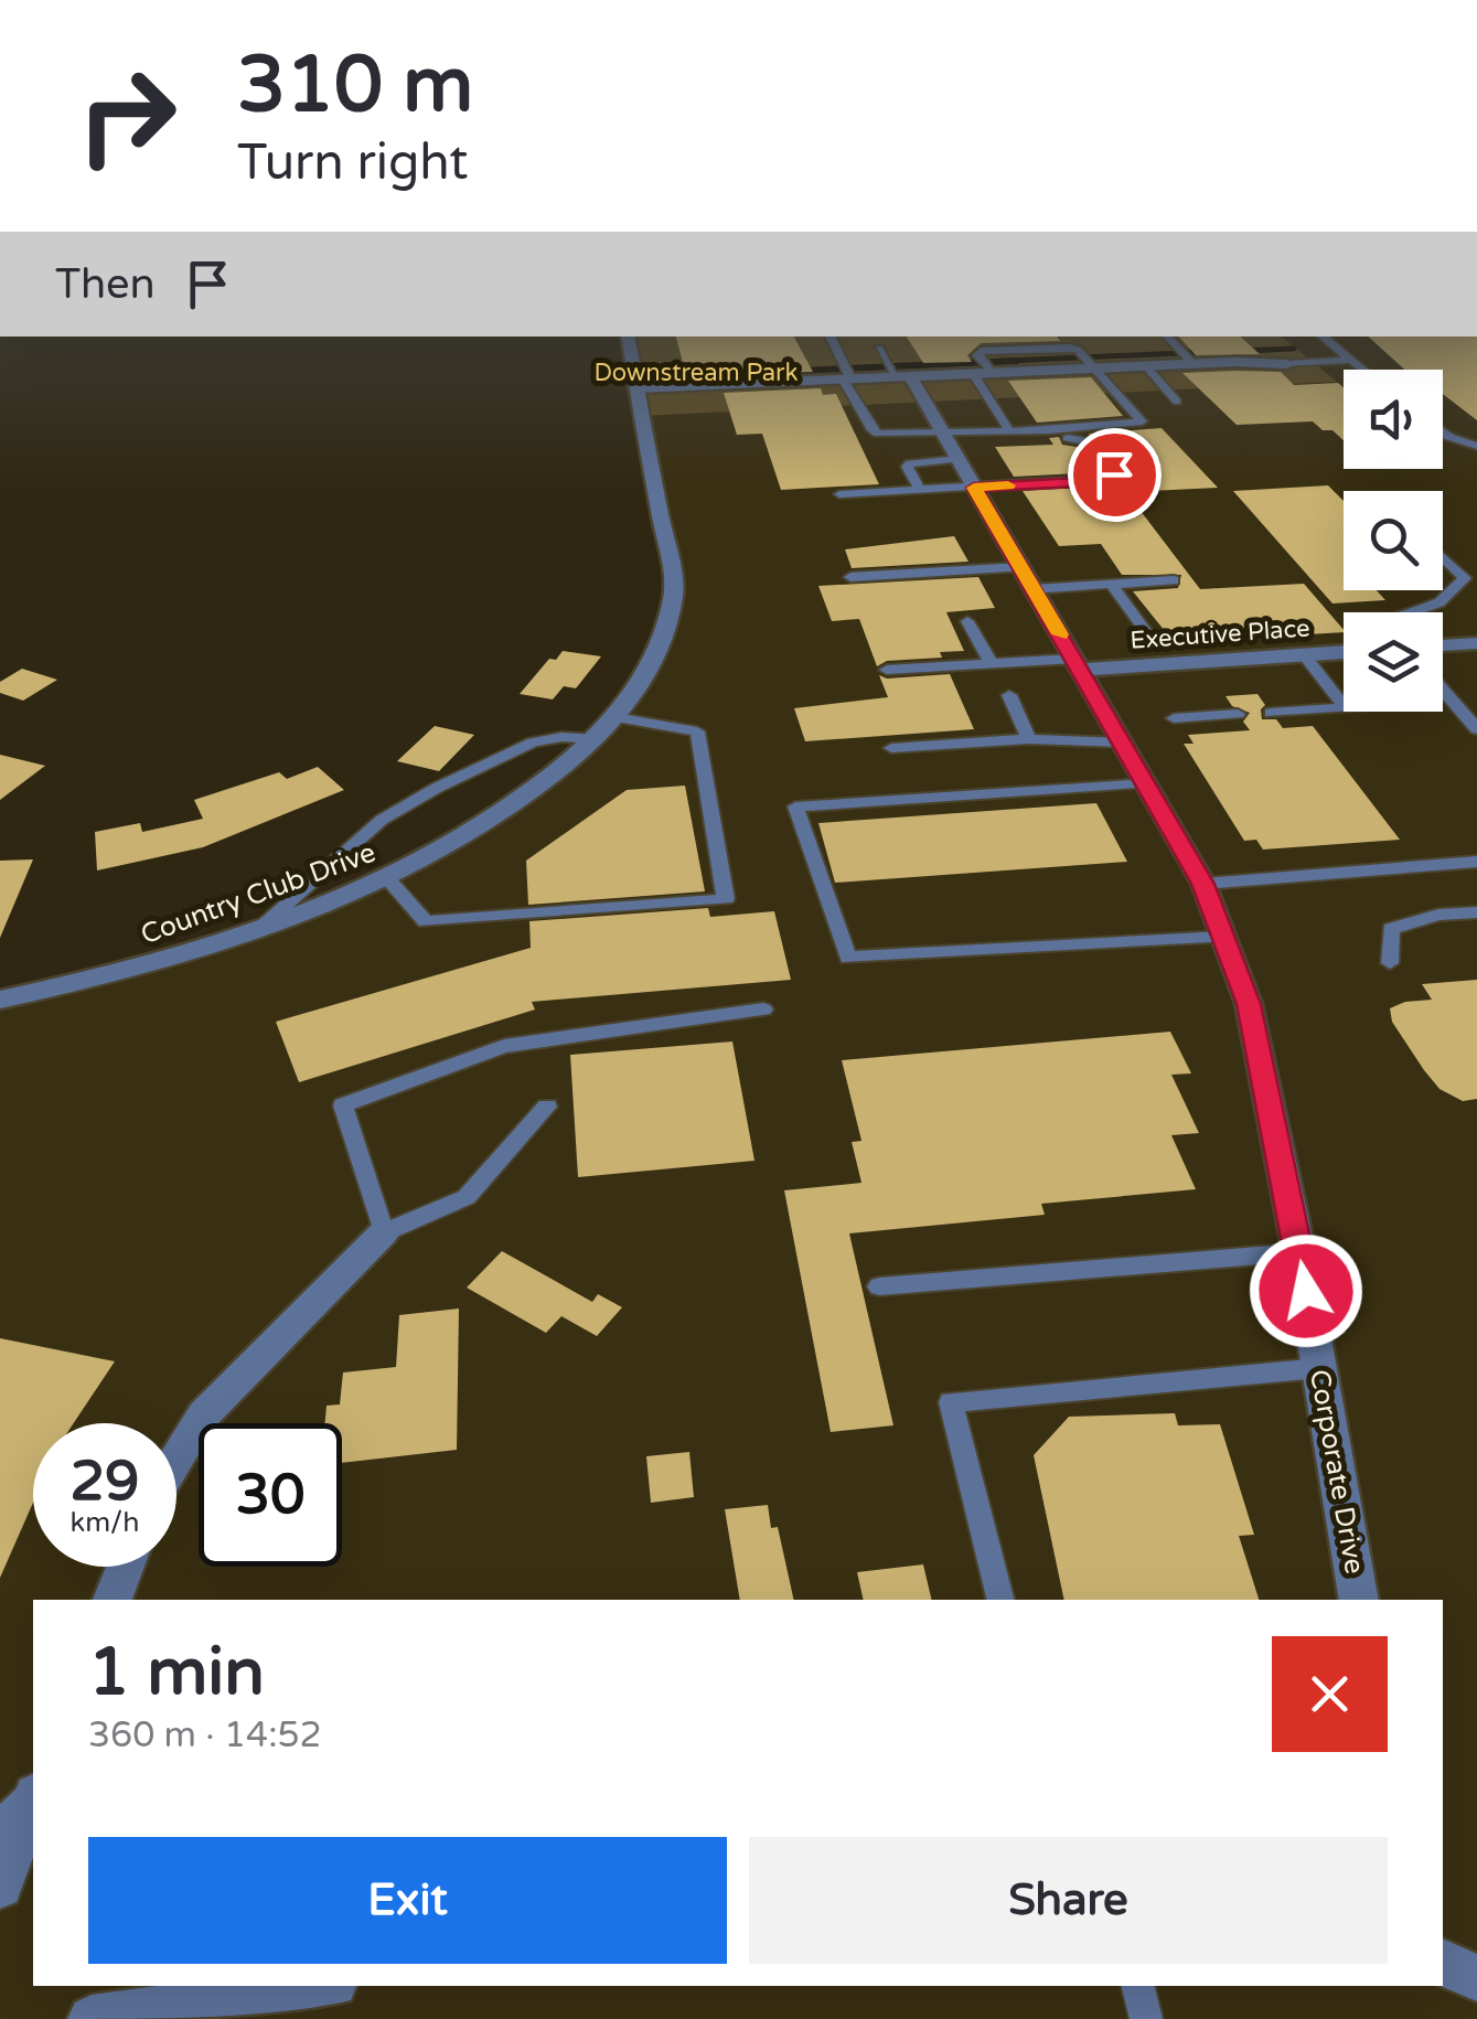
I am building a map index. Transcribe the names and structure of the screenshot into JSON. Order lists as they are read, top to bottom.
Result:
{
  "streets": {
    "street": ["Executive Place", "Country Club Drive", "Corporate Drive"]
  },
  "crossings": [
    ["Executive Place", "Corporate Drive"]
  ],
  "parks": ["Downstream Park"],
  "page": {
    "turn": ["310 m", "Turn right"],
    "then": "Then",
    "speed": "29 km/h",
    "limit": "30",
    "heading": ["1 min", "360 m · 14:52"],
    "buttons": ["Exit", "Share"]
  }
}
